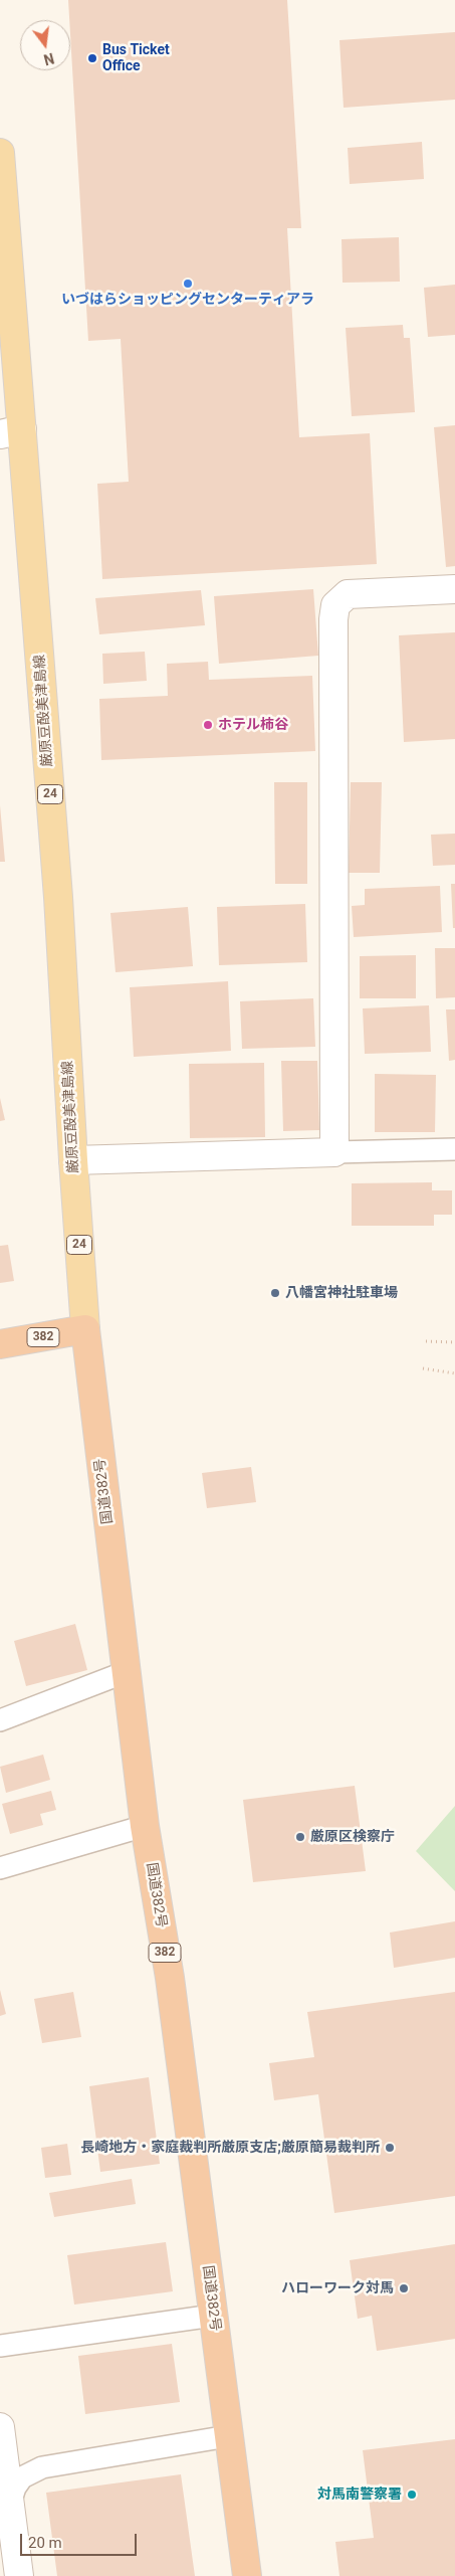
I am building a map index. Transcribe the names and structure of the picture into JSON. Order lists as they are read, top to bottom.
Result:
{
  "streets": {
    "highway": ["382", "国道382号"],
    "main road": ["厳原豆酘美津島線", "24"]
  },
  "crossings": [
    ["厳原豆酘美津島線", "382"],
    ["厳原豆酘美津島線", "国道382号"],
    ["382", "国道382号"]
  ],
  "places": [
    "Bus Ticket Office",
    "いづはらショッピングセンターティアラ",
    "ホテル柿谷",
    "八幡宮神社駐車場",
    "厳原区検察庁",
    "長崎地方・家庭裁判所厳原支店;厳原簡易裁判所",
    "ハローワーク対馬",
    "対馬南警察署"
  ],
  "scale_bar": "20 m",
  "north": "bottom"
}
